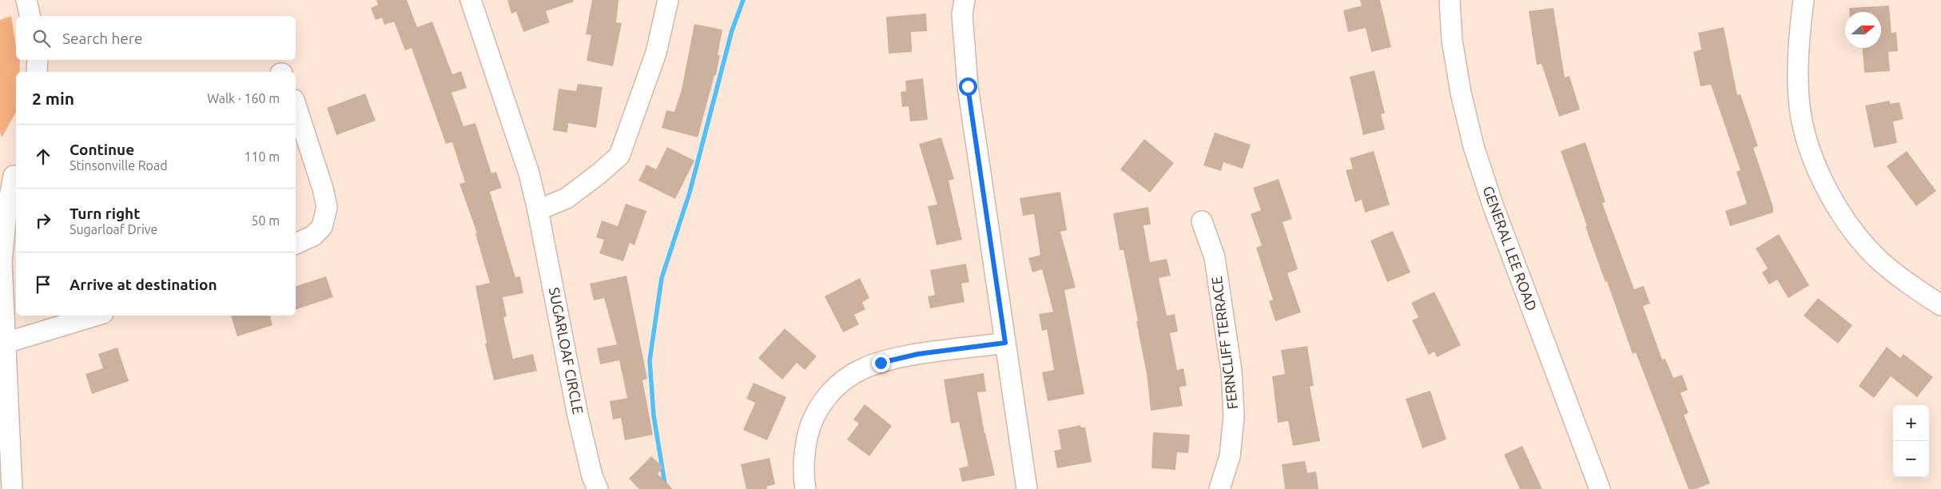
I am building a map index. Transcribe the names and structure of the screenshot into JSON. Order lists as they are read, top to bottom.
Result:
{
  "streets": {
    "street": ["GENERAL LEE ROAD", "FERNCLIFF TERRACE", "SUGARLOAF CIRCLE"]
  },
  "north": "right",
  "page": {
    "search": "Search here",
    "heading": ["2 min", "Walk · 160 m"],
    "list": [
      ["Continue", "Stinsonville Road", "110 m"],
      ["Turn right", "Sugarloaf Drive", "50 m"],
      "Arrive at destination"
    ],
    "map_buttons": ["+", "−"]
  }
}
